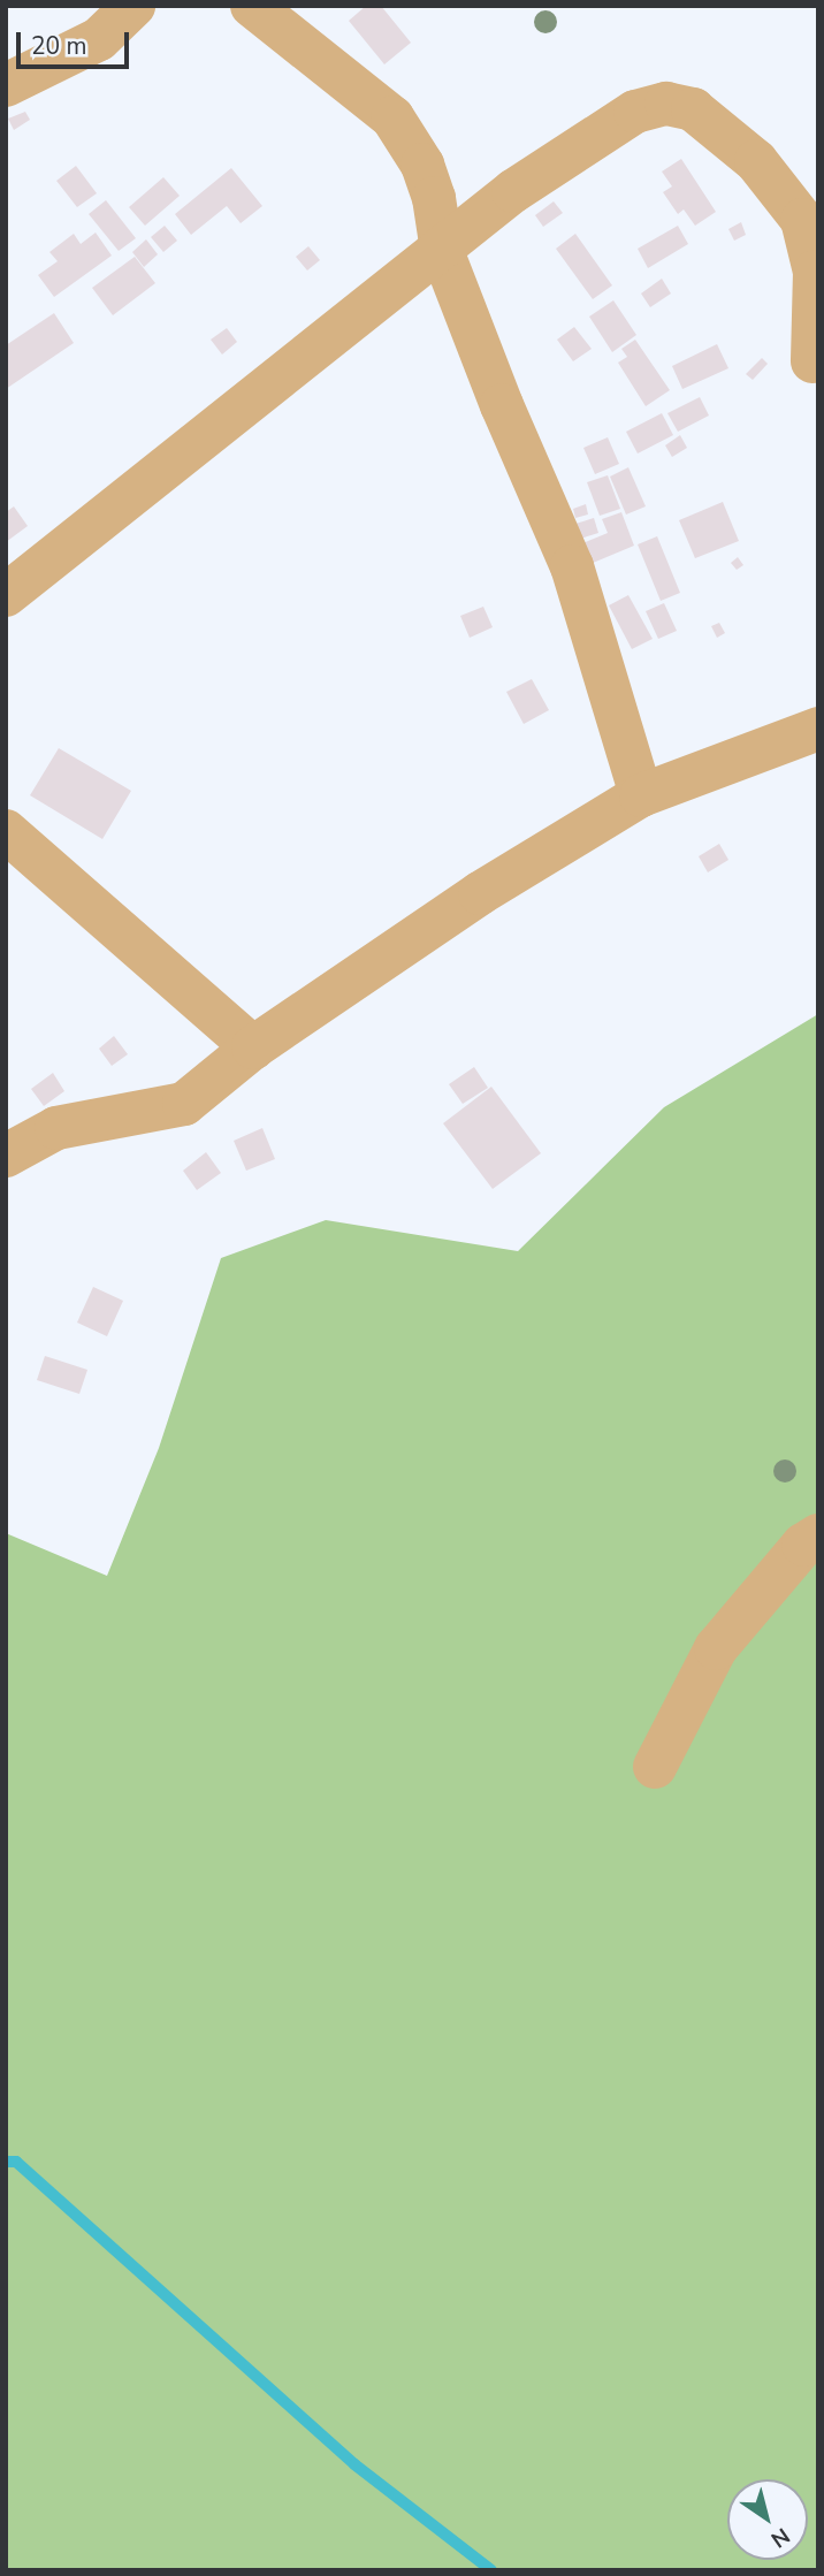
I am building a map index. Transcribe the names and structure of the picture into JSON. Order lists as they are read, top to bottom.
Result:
{
  "scale_bar": "20 m",
  "north": "bottom right"
}
